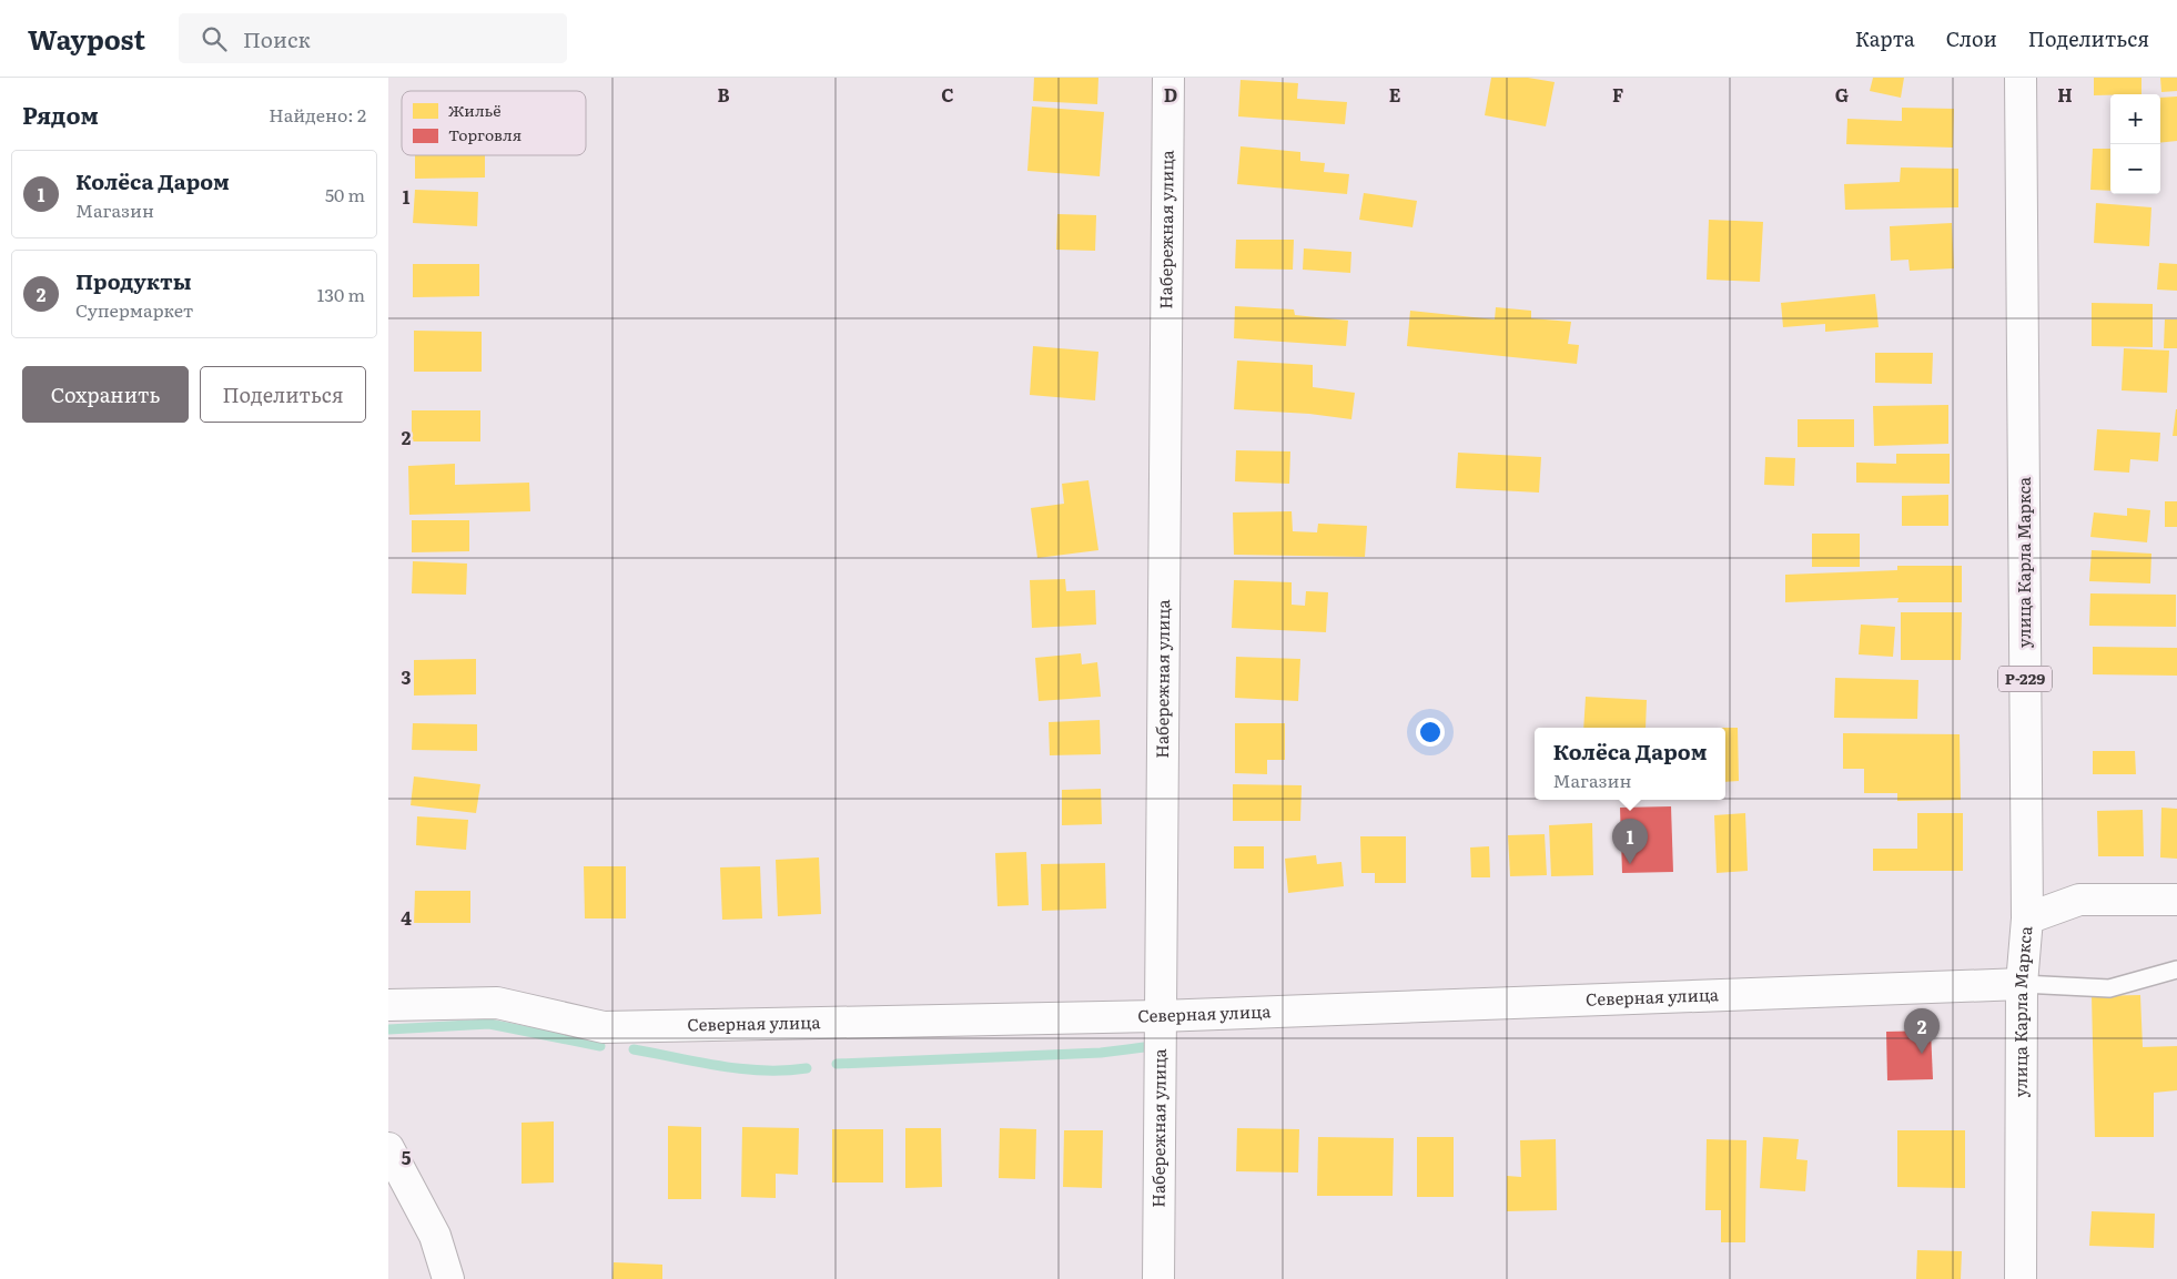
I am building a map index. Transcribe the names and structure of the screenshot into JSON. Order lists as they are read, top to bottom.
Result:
{
  "streets": {
    "main road": [
      "Набережная улица",
      "улица Карла Маркса",
      "Р-229",
      "Северная улица"
    ]
  },
  "crossings": [
    ["Набережная улица", "Северная улица"],
    ["улица Карла Маркса", "Северная улица"]
  ],
  "legend": ["Жильё", "Торговля"],
  "page": {
    "header": "Waypost",
    "search": "Поиск",
    "nav": ["Карта", "Слои", "Поделиться"],
    "heading": ["Рядом", "Найдено: 2"],
    "map_buttons": ["+", "−"],
    "list": [
      {
        "mark": "1",
        "name": "Колёса Даром",
        "note": "Магазин",
        "value": "50 m"
      },
      {
        "mark": "2",
        "name": "Продукты",
        "note": "Супермаркет",
        "value": "130 m"
      }
    ],
    "buttons": ["Сохранить", "Поделиться"],
    "popup": ["Колёса Даром", "Магазин"],
    "pins": ["1", "2"]
  },
  "grid": {
    "columns": [
      "B",
      "C",
      "D",
      "E",
      "F",
      "G",
      "H"
    ],
    "rows": [
      "1",
      "2",
      "3",
      "4",
      "5"
    ]
  }
}
